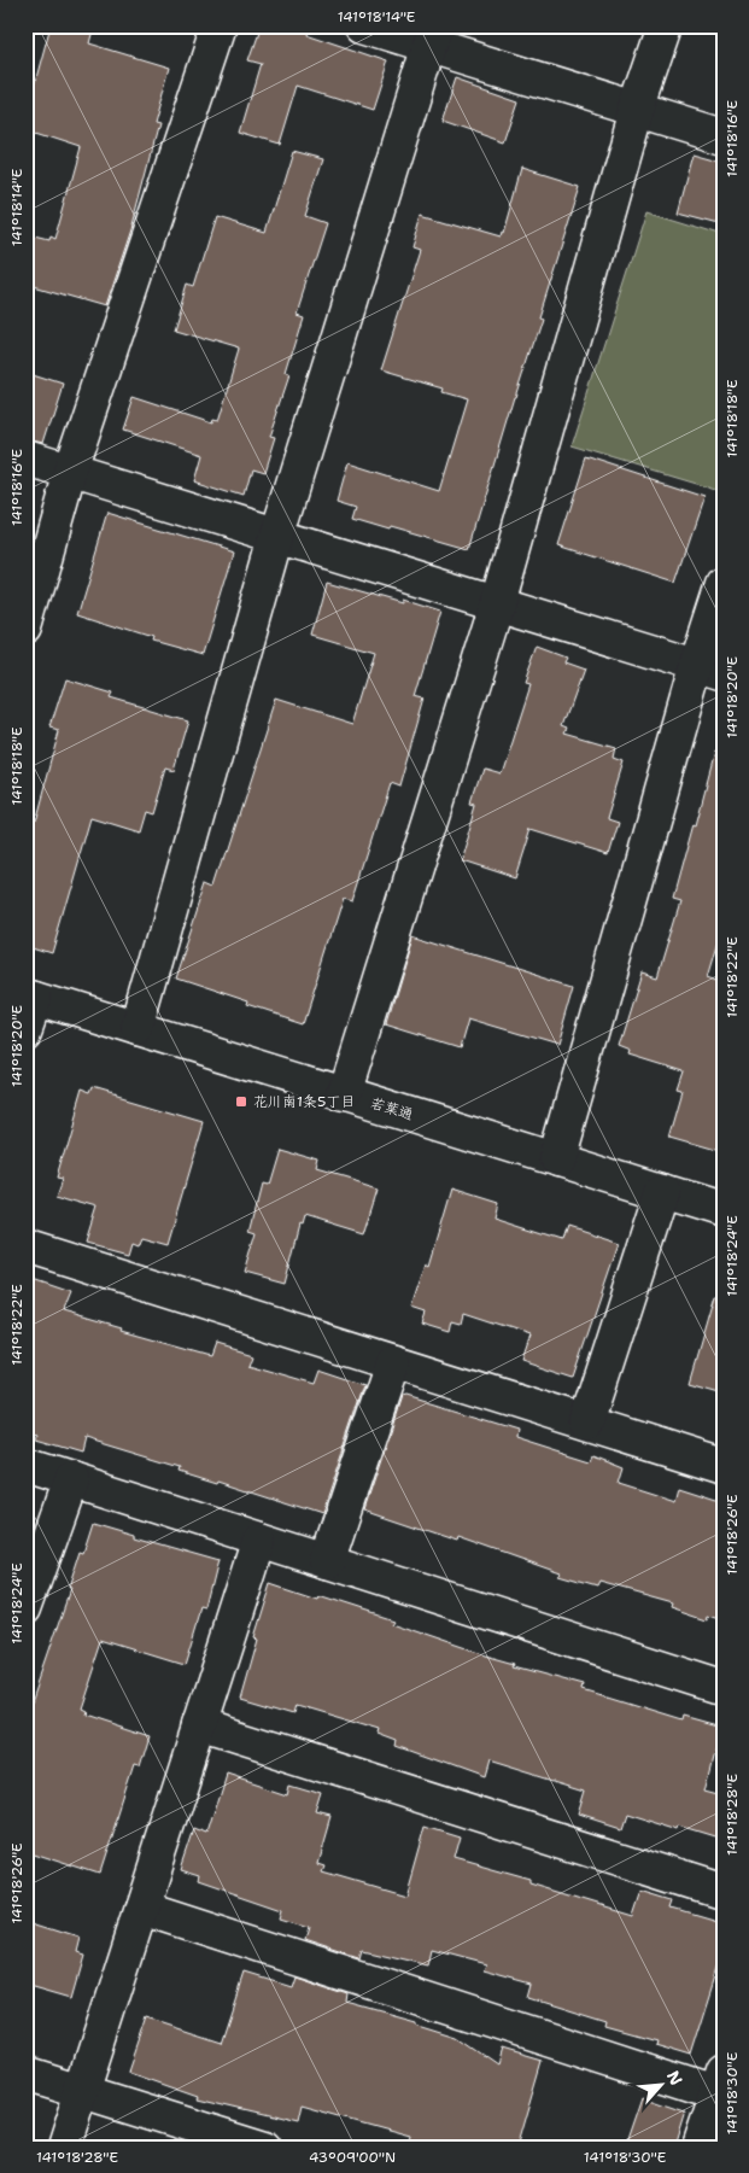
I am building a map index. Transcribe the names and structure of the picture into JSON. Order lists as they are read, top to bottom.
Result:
{
  "streets": {
    "street": ["若葉通"]
  },
  "places": {
    "transit": ["花川南1条5丁目"]
  },
  "north": "top right",
  "coordinates": [
    "141°18'14\"E",
    "141°18'16\"E",
    "141°18'18\"E",
    "141°18'20\"E",
    "141°18'22\"E",
    "141°18'24\"E",
    "141°18'26\"E",
    "141°18'28\"E",
    "141°18'30\"E",
    "43°09'00\"N"
  ]
}
